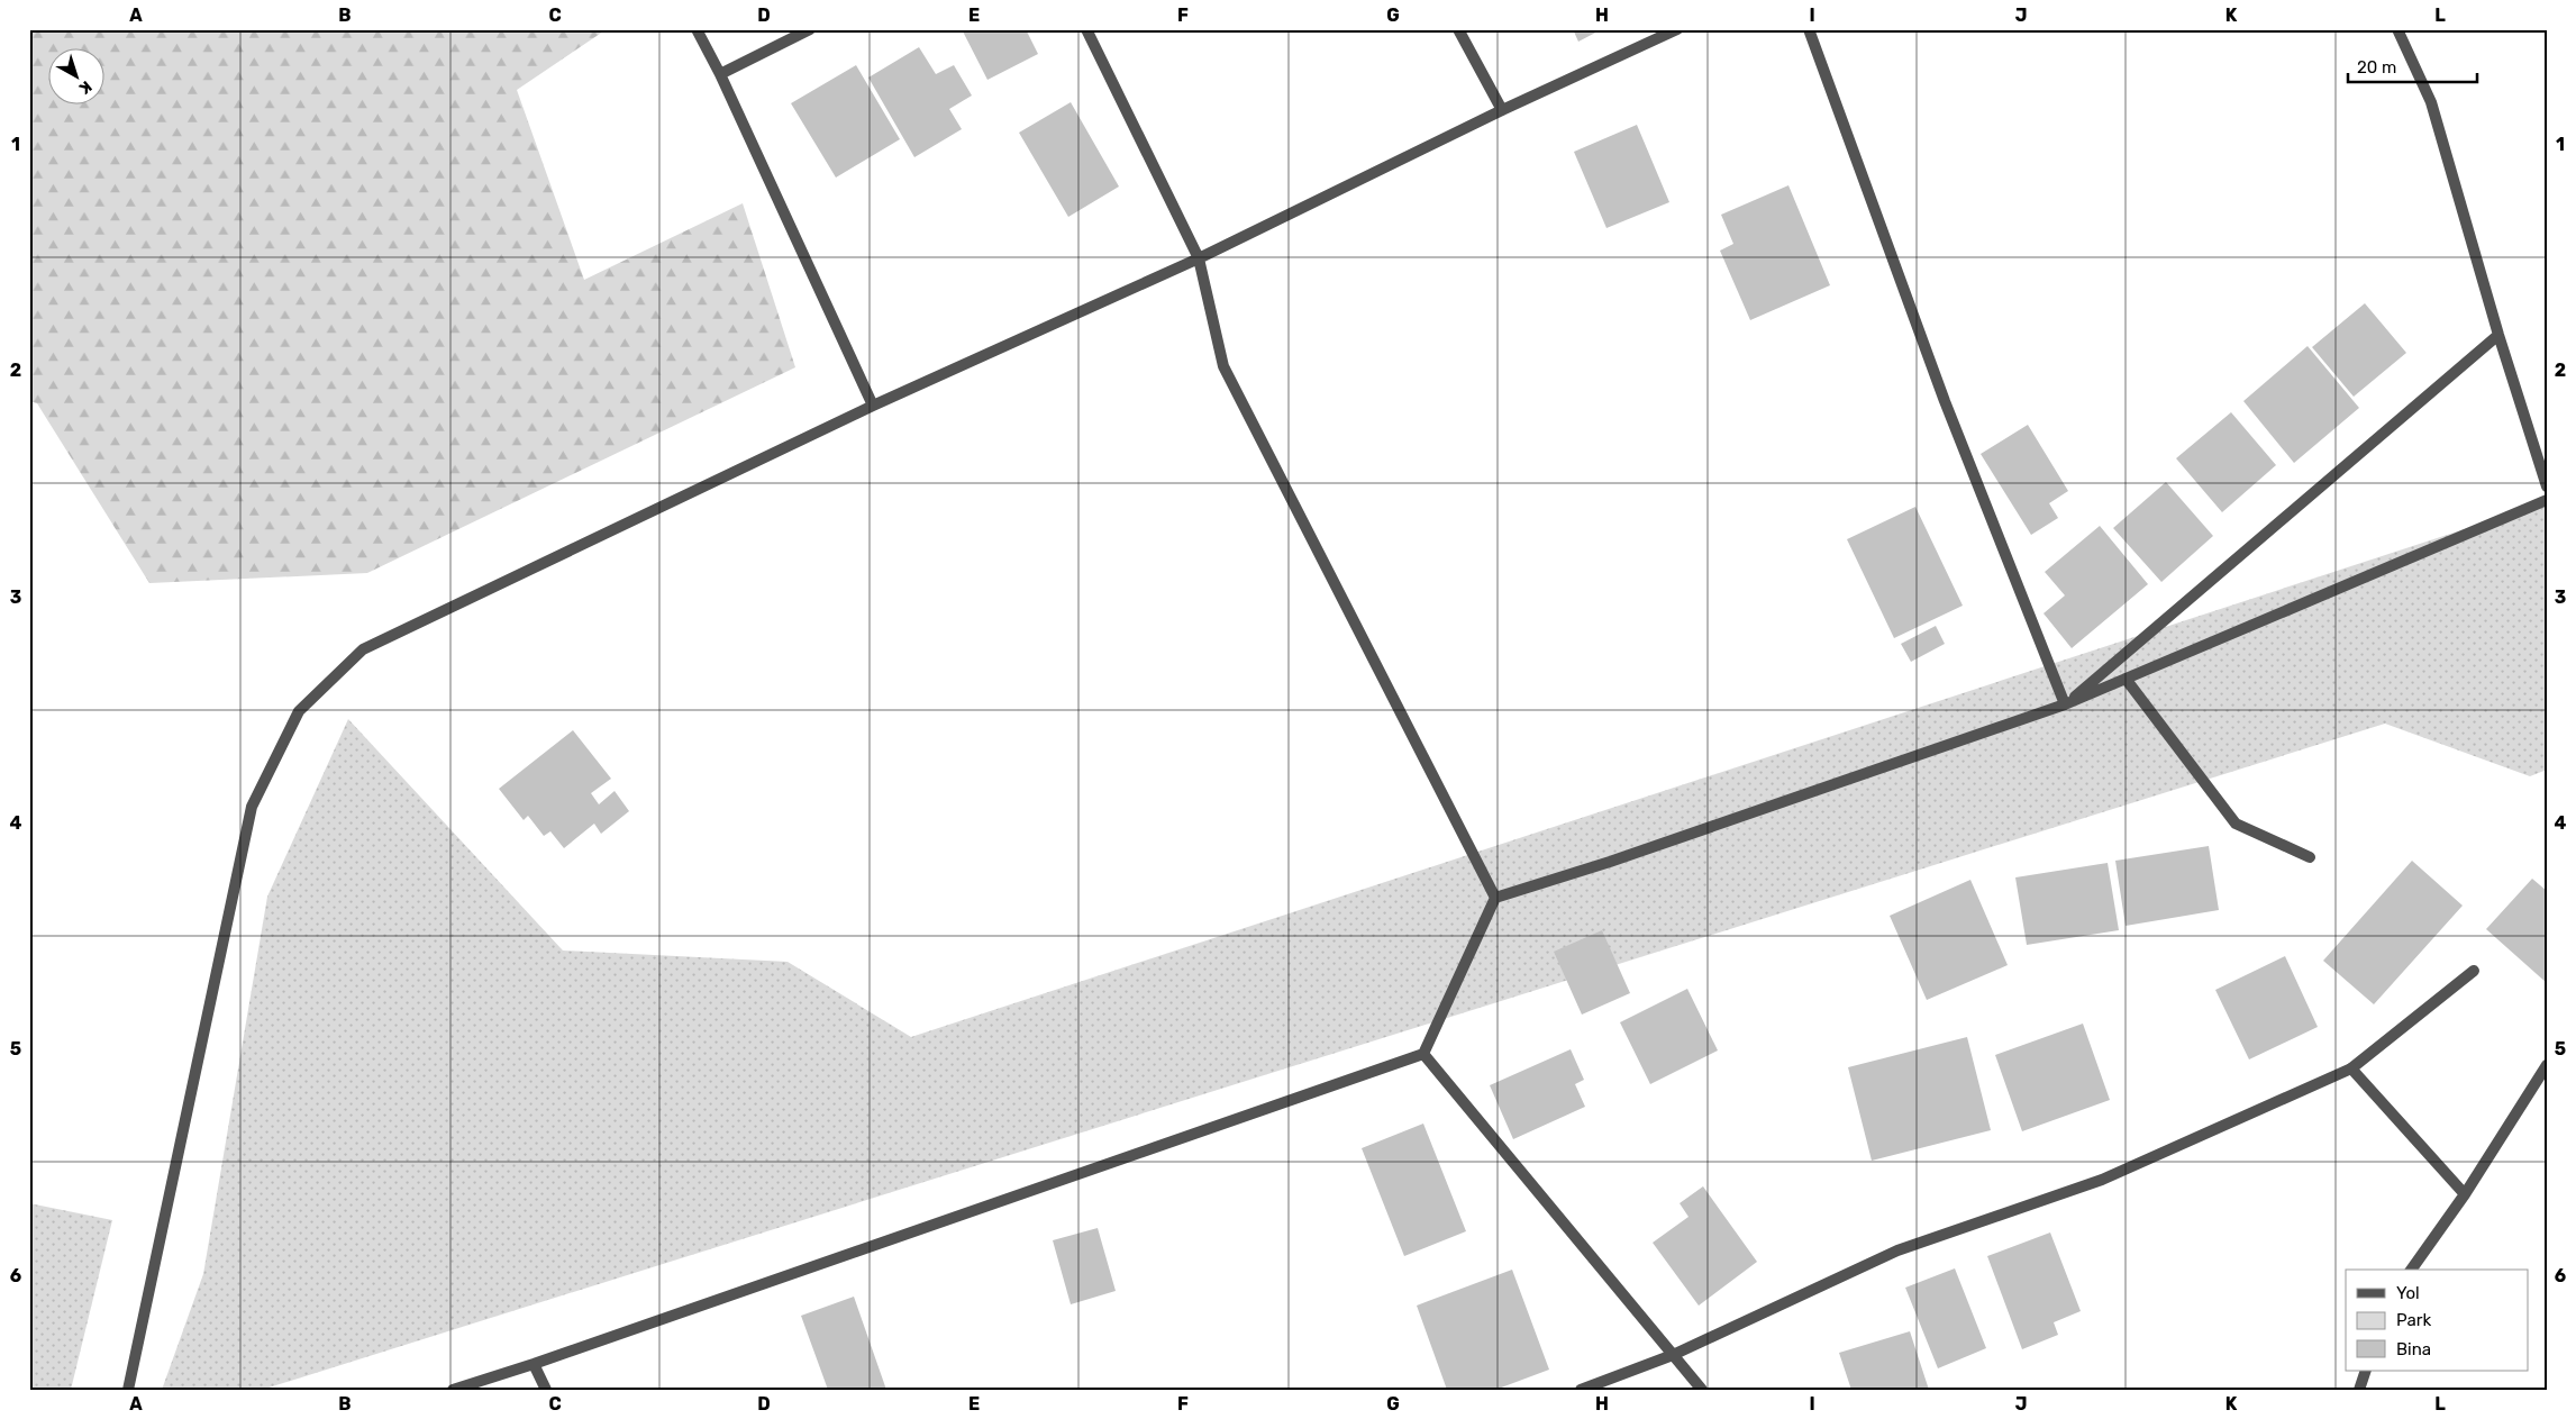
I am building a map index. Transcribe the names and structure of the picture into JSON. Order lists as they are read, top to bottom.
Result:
{
  "legend": ["Yol", "Park", "Bina"],
  "scale_bar": "20 m",
  "north": "bottom right",
  "grid": {
    "columns": [
      "A",
      "B",
      "C",
      "D",
      "E",
      "F",
      "G",
      "H",
      "I",
      "J",
      "K",
      "L"
    ],
    "rows": [
      "1",
      "2",
      "3",
      "4",
      "5",
      "6"
    ]
  }
}
